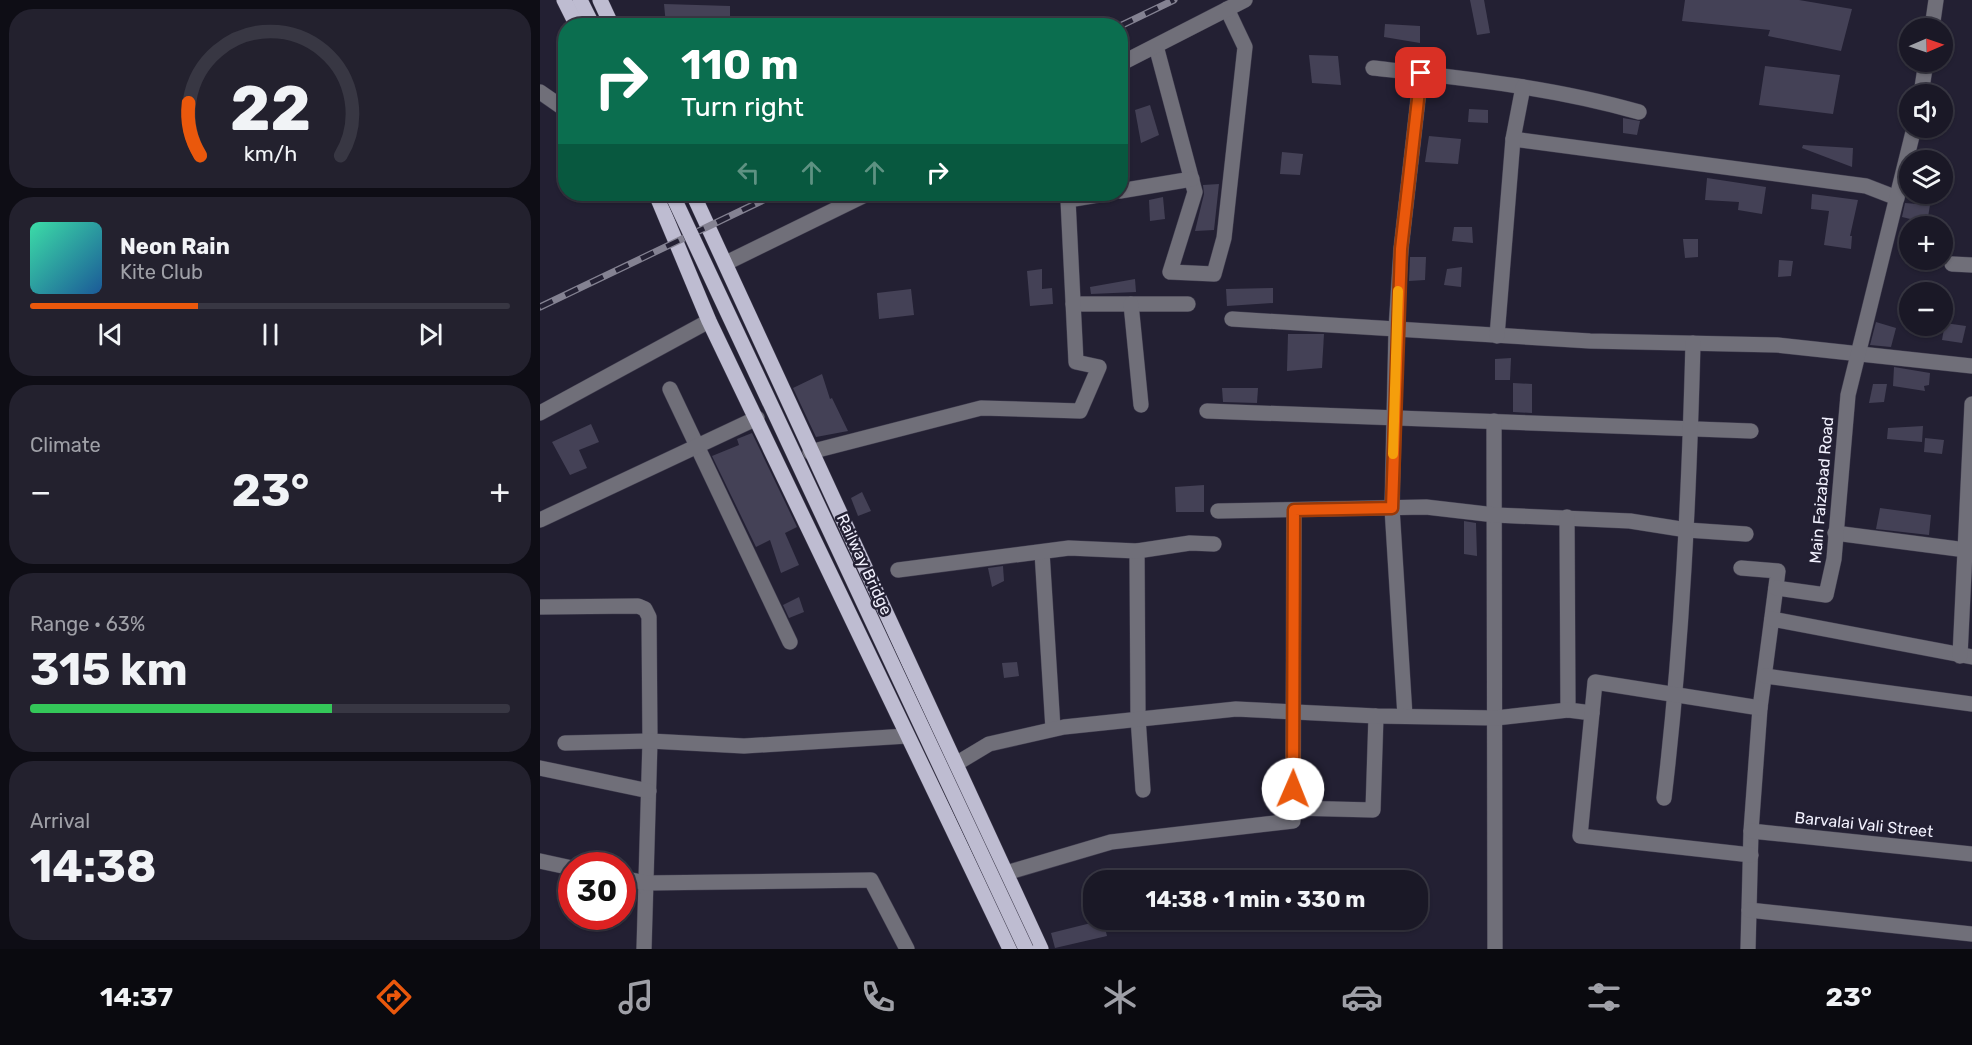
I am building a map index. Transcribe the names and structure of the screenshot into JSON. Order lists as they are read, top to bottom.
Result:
{
  "streets": {
    "main road": ["Railway Bridge"],
    "street": ["Main Faizabad Road", "Barvalai Vali Street"]
  },
  "north": "right",
  "page": {
    "map_buttons": ["+", "−"],
    "turn": ["110 m", "Turn right"],
    "song": ["Neon Rain", "Kite Club"],
    "tile": [
      "Climate",
      ["Range · 63%", "315 km"],
      ["Arrival", "14:38"]
    ],
    "heat": ["−", "23°", "+"],
    "limit": "30",
    "trip": "14:38 · 1 min · 330 m",
    "tabs": ["14:37", "23°"],
    "gauge": ["22", "km/h"]
  }
}
